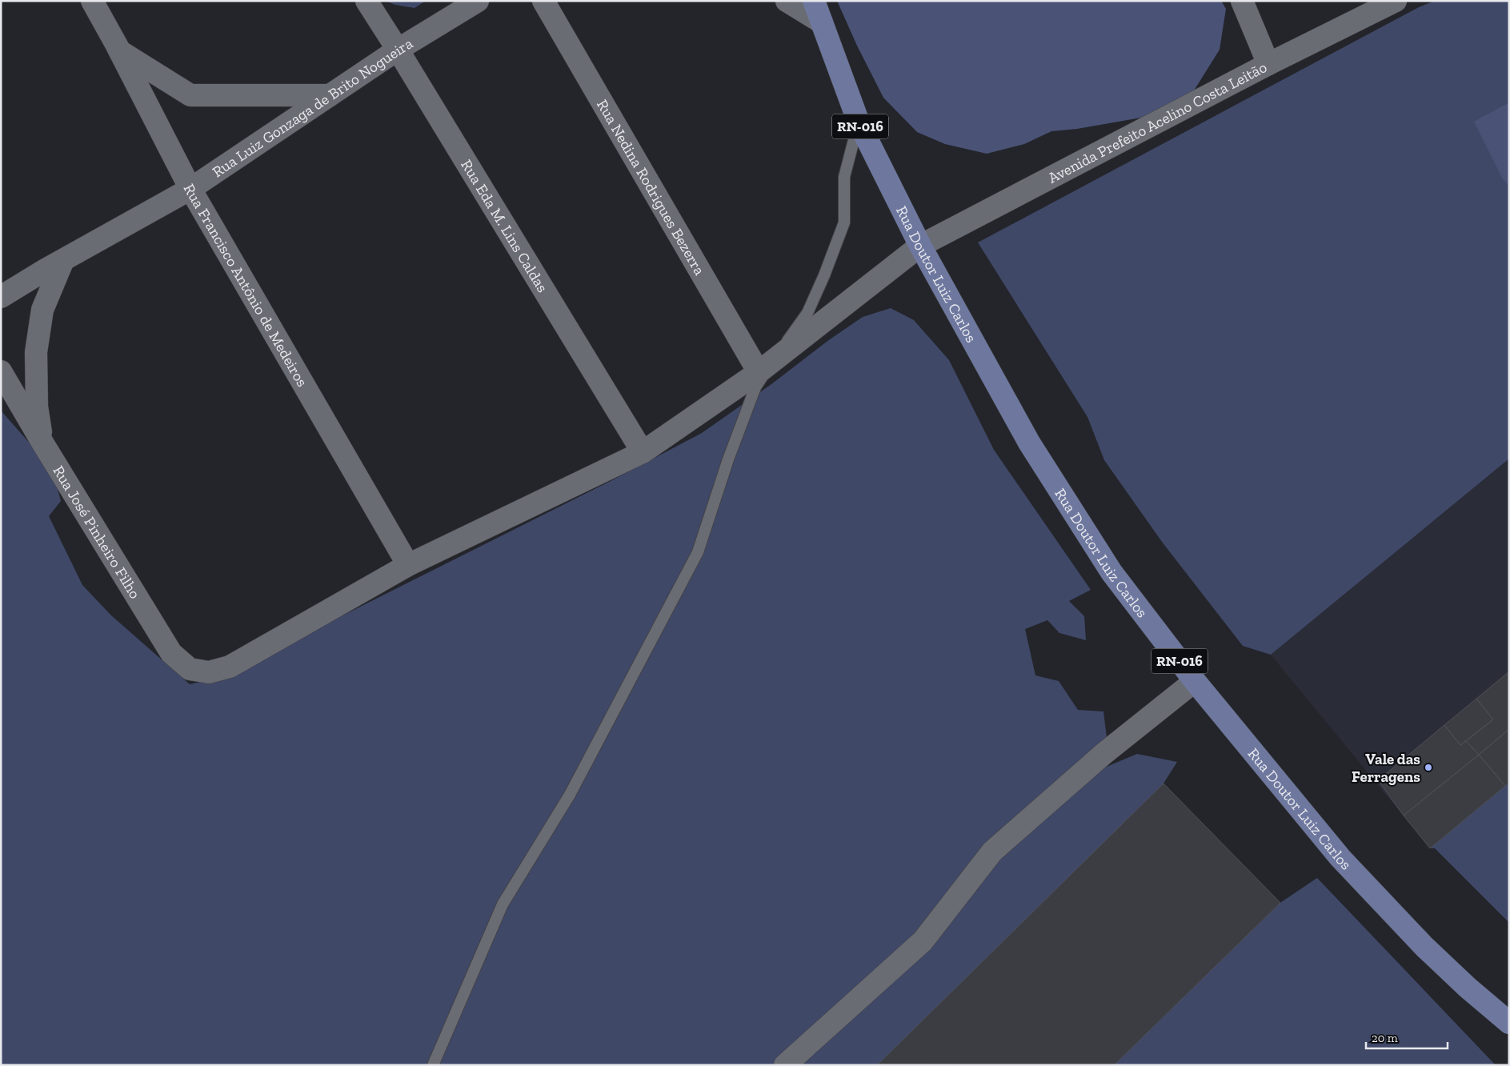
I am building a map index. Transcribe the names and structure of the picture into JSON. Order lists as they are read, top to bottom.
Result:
{
  "streets": {
    "main road": ["RN-016", "Rua Doutor Luiz Carlos"],
    "street": [
      "Rua Luiz Gonzaga de Brito Nogueira",
      "Avenida Prefeito Acelino Costa Leitão",
      "Rua Nedina Rodrigues Bezerra",
      "Rua Eda M. Lins Caldas",
      "Rua Francisco Antônio de Medeiros",
      "Rua José Pinheiro Filho"
    ]
  },
  "crossings": [
    ["Rua Luiz Gonzaga de Brito Nogueira", "Rua Eda M. Lins Caldas"],
    ["Rua Luiz Gonzaga de Brito Nogueira", "Rua Francisco Antônio de Medeiros"],
    ["Avenida Prefeito Acelino Costa Leitão", "Rua Nedina Rodrigues Bezerra"],
    ["Avenida Prefeito Acelino Costa Leitão", "Rua Eda M. Lins Caldas"],
    ["Avenida Prefeito Acelino Costa Leitão", "Rua Doutor Luiz Carlos"],
    ["Avenida Prefeito Acelino Costa Leitão", "Rua Francisco Antônio de Medeiros"],
    ["Avenida Prefeito Acelino Costa Leitão", "Rua José Pinheiro Filho"]
  ],
  "places": ["Vale das Ferragens"],
  "scale_bar": "20 m"
}
